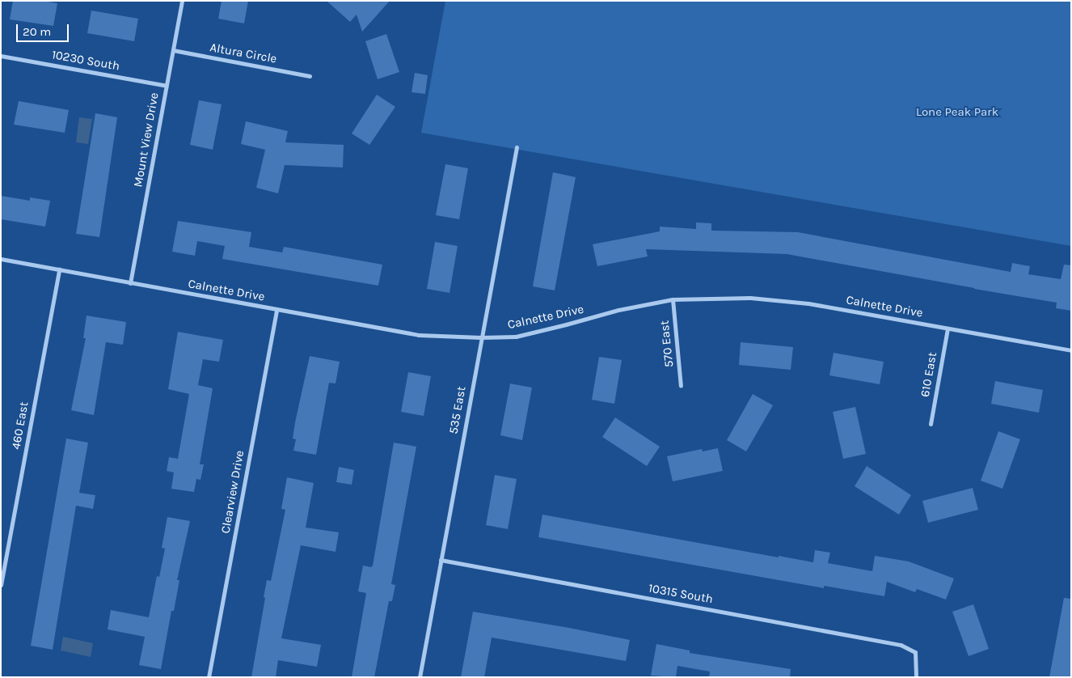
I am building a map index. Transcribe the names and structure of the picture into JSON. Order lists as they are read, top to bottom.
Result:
{
  "streets": {
    "street": [
      "Altura Circle",
      "10230 South",
      "Mount View Drive",
      "Calnette Drive",
      "570 East",
      "610 East",
      "535 East",
      "460 East",
      "Clearview Drive",
      "10315 South"
    ]
  },
  "crossings": [
    ["Altura Circle", "Mount View Drive"],
    ["10230 South", "Mount View Drive"],
    ["Mount View Drive", "Calnette Drive"],
    ["Calnette Drive", "570 East"],
    ["Calnette Drive", "610 East"],
    ["Calnette Drive", "535 East"],
    ["Calnette Drive", "460 East"],
    ["Calnette Drive", "Clearview Drive"],
    ["535 East", "10315 South"]
  ],
  "parks": ["Lone Peak Park"],
  "scale_bar": "20 m"
}
